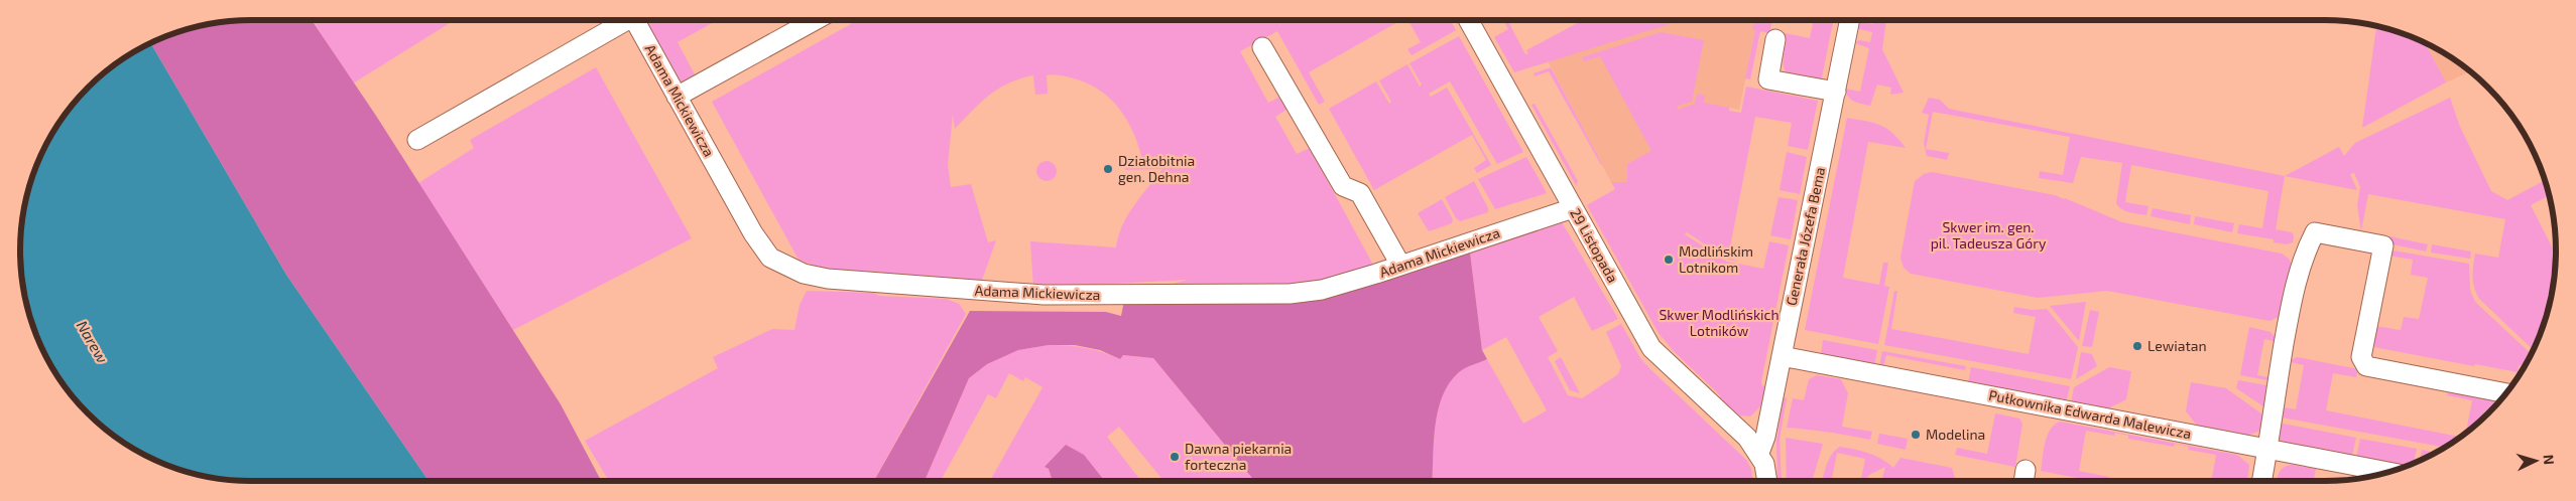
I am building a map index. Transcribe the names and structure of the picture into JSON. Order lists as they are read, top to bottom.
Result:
{
  "streets": {
    "street": [
      "Adama Mickiewicza",
      "Generała Józefa Bema",
      "29 Listopada",
      "Pułkownika Edwarda Malewicza"
    ]
  },
  "crossings": [
    ["Adama Mickiewicza", "29 Listopada"],
    ["Generała Józefa Bema", "29 Listopada"],
    ["Generała Józefa Bema", "Pułkownika Edwarda Malewicza"]
  ],
  "water": ["Narew"],
  "parks": ["Skwer im. gen. pil. Tadeusza Góry", "Skwer Modlińskich Lotników"],
  "places": [
    "Działobitnia gen. Dehna",
    "Modlińskim Lotnikom",
    "Lewiatan",
    "Modelina",
    "Dawna piekarnia forteczna"
  ],
  "north": "right"
}
